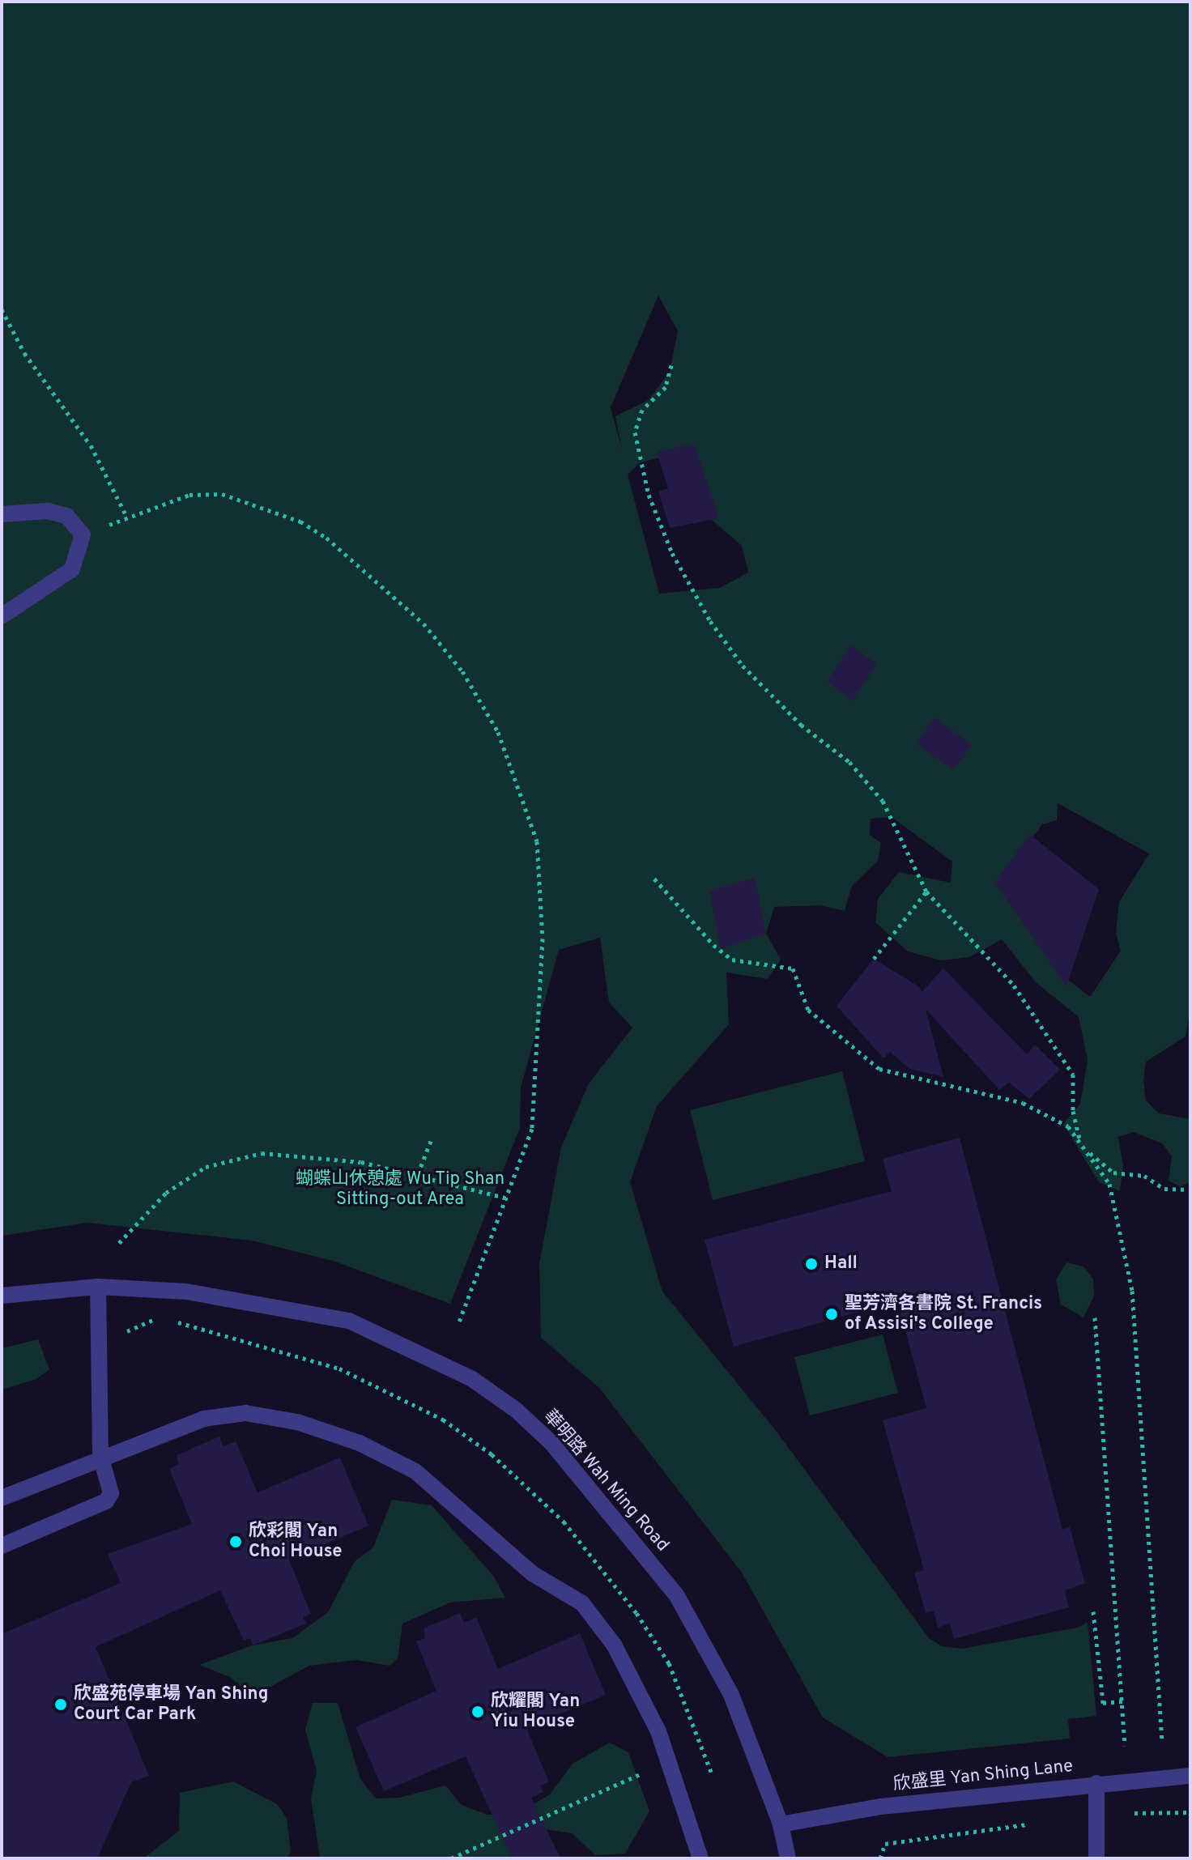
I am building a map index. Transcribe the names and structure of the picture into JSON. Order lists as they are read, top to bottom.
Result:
{
  "streets": {
    "street": ["華明路 Wah Ming Road", "欣盛里 Yan Shing Lane"]
  },
  "crossings": [
    ["華明路 Wah Ming Road", "欣盛里 Yan Shing Lane"]
  ],
  "parks": ["蝴蝶山休憩處 Wu Tip Shan Sitting-out Area"],
  "places": [
    "Hall",
    "聖芳濟各書院 St. Francis of Assisi's College",
    "欣彩閣 Yan Choi House",
    "欣盛苑停車場 Yan Shing Court Car Park",
    "欣耀閣 Yan Yiu House"
  ]
}
